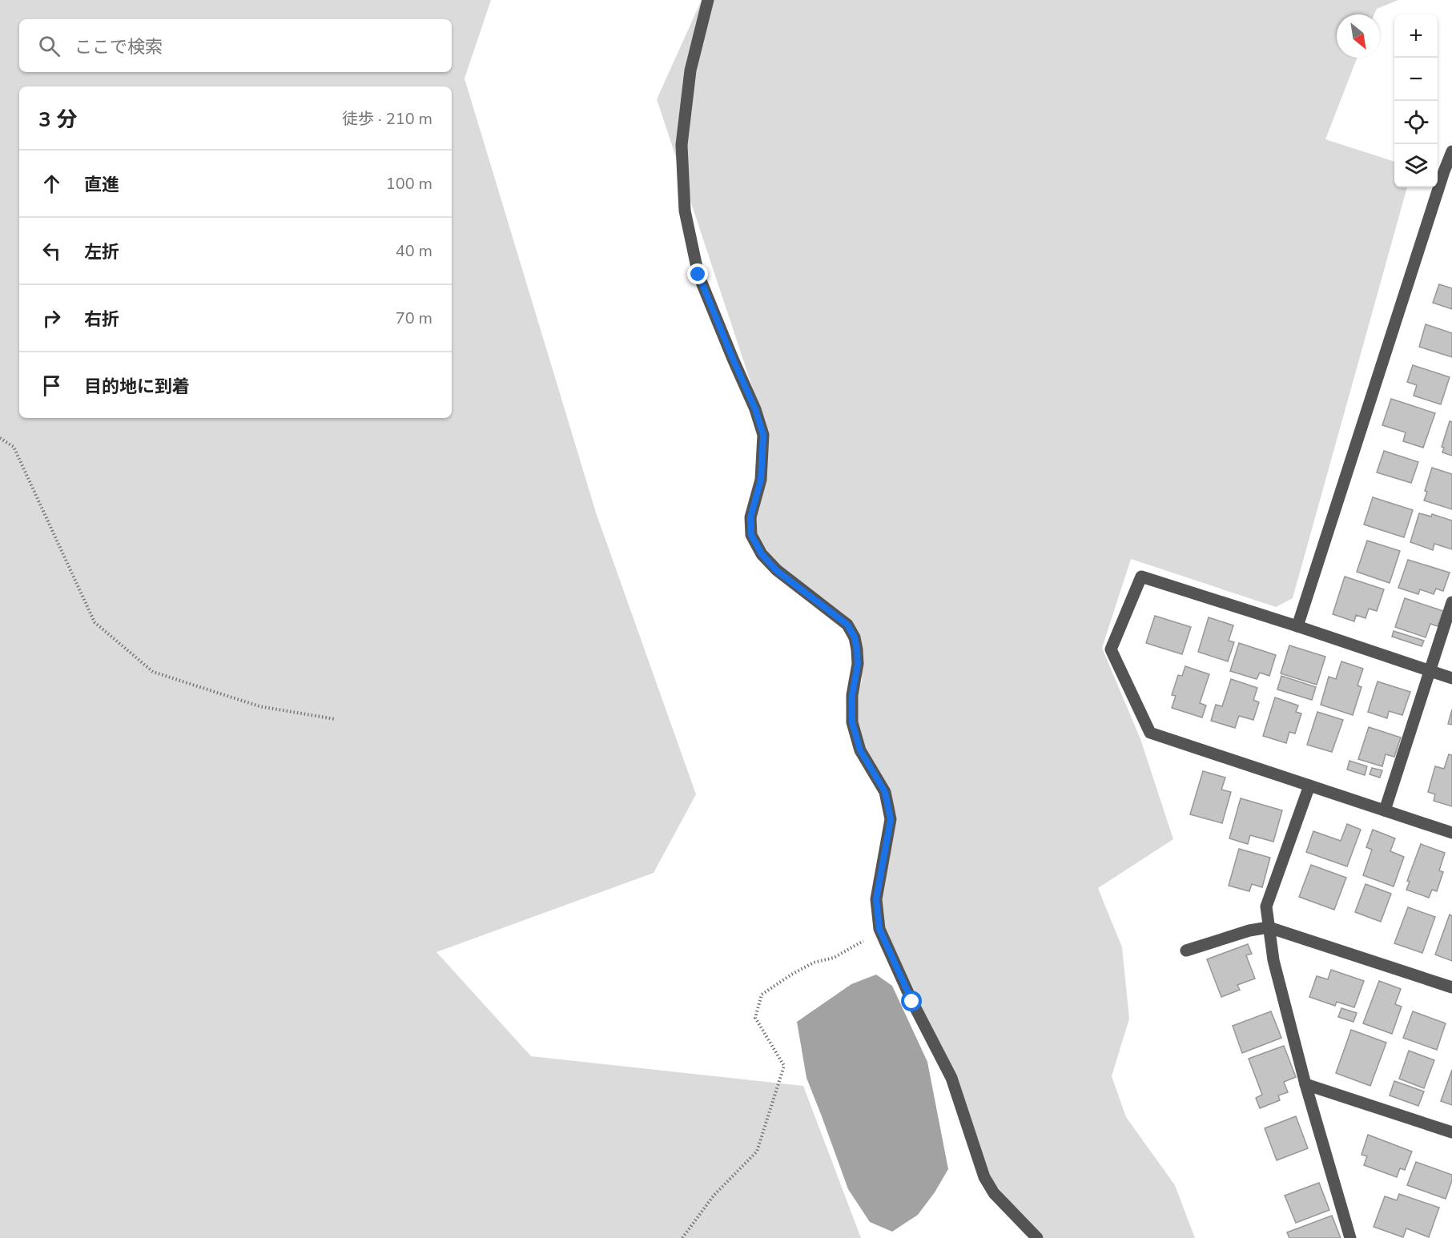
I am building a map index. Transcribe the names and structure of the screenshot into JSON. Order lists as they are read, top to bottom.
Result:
{
  "north": "bottom right",
  "page": {
    "map_buttons": ["+", "−"],
    "search": "ここで検索",
    "heading": ["3 分", "徒歩 · 210 m"],
    "list": [
      ["直進", "100 m"],
      ["左折", "40 m"],
      ["右折", "70 m"],
      "目的地に到着"
    ]
  }
}
